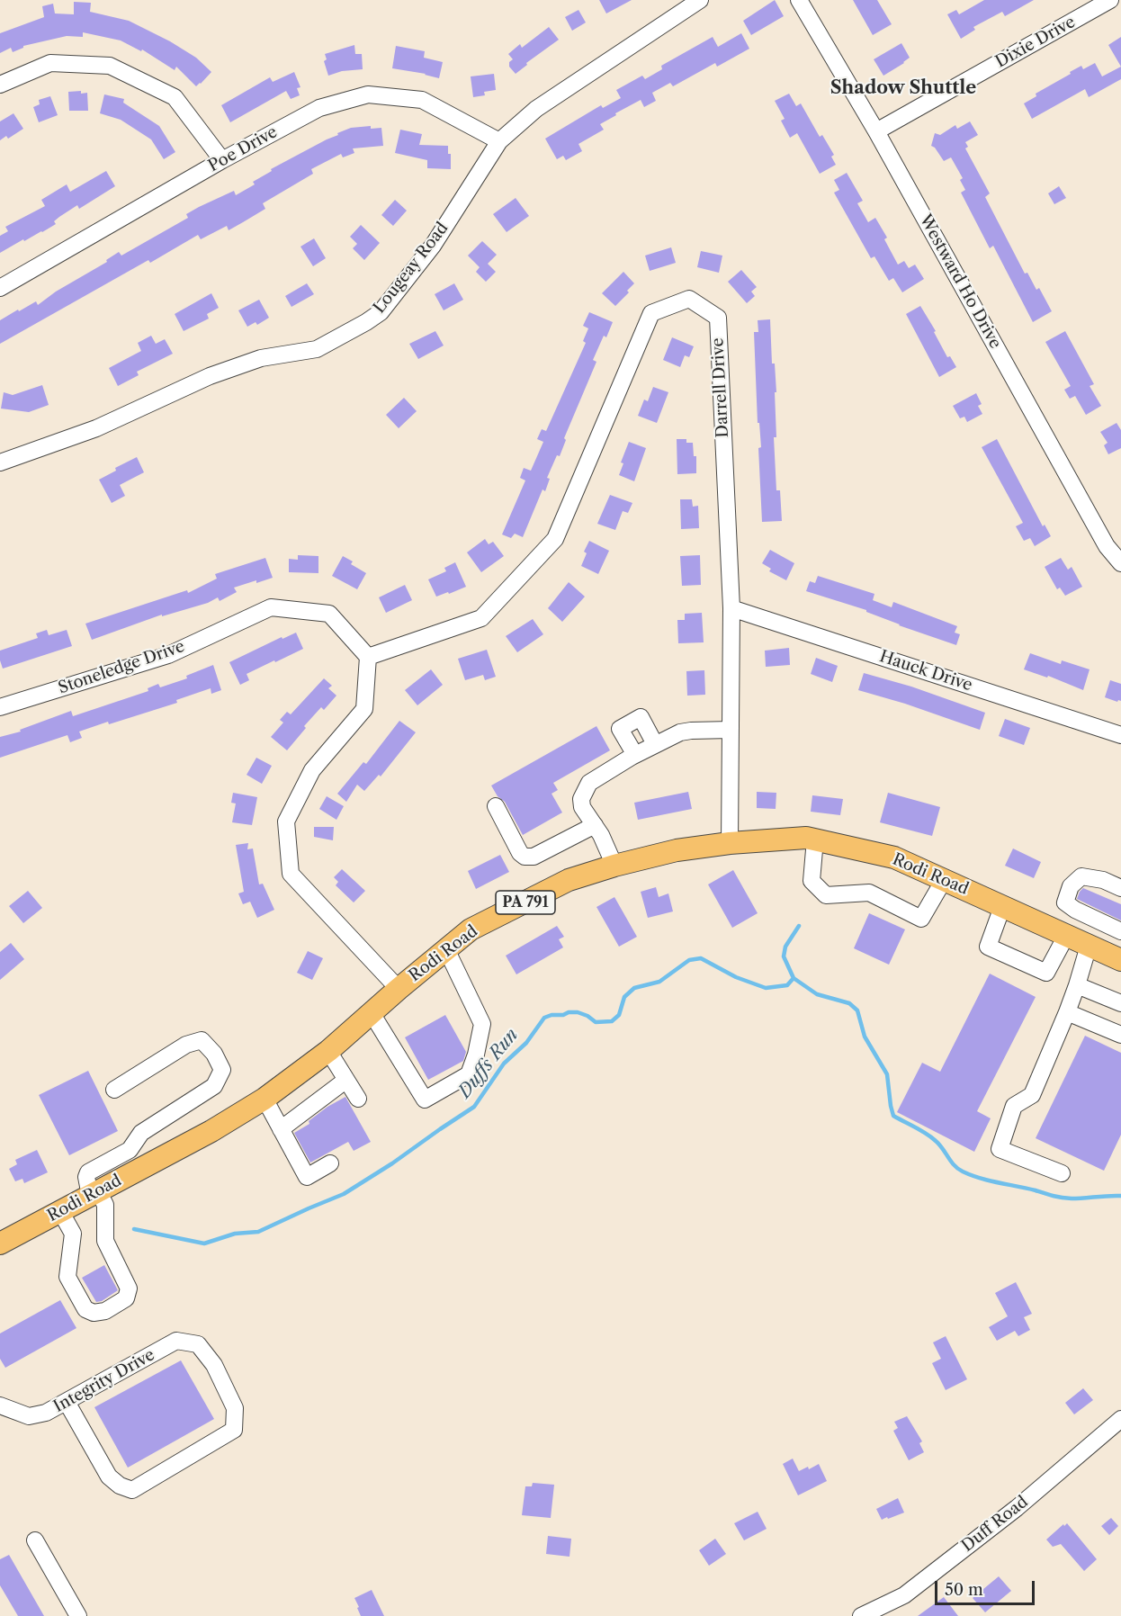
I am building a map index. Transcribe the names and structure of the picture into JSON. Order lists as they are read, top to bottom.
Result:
{
  "streets": {
    "main road": ["Rodi Road", "PA 791"],
    "street": [
      "Dixie Drive",
      "Poe Drive",
      "Lougeay Road",
      "Westward Ho Drive",
      "Darrell Drive",
      "Stoneledge Drive",
      "Hauck Drive",
      "Integrity Drive",
      "Duff Road"
    ]
  },
  "crossings": [
    ["Dixie Drive", "Westward Ho Drive"],
    ["Poe Drive", "Lougeay Road"],
    ["Darrell Drive", "Stoneledge Drive"],
    ["Darrell Drive", "Hauck Drive"],
    ["Darrell Drive", "Rodi Road"]
  ],
  "districts": ["Shadow Shuttle"],
  "water": ["Duffs Run"],
  "scale_bar": "50 m"
}
